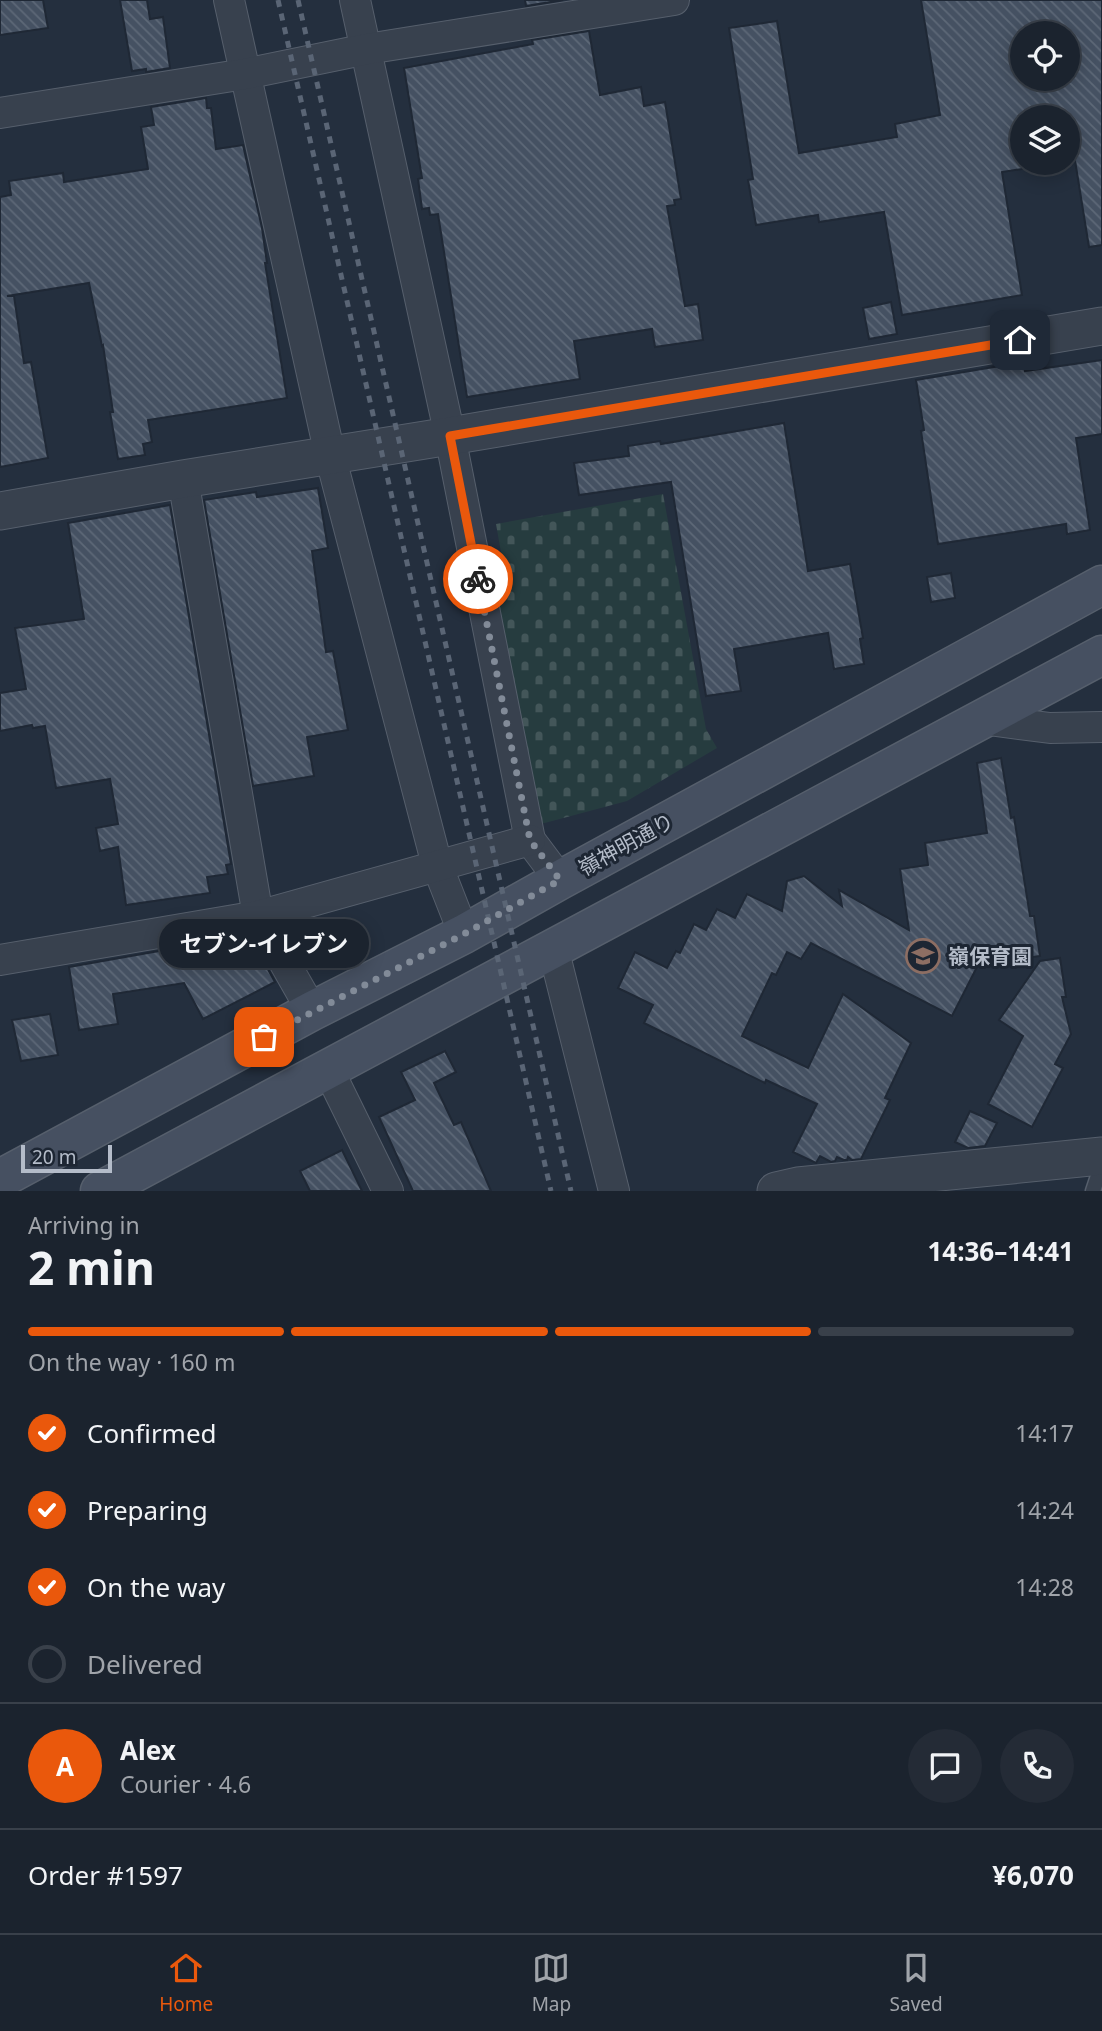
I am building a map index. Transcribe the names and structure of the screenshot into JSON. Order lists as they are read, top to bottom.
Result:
{
  "streets": {
    "main road": ["嶺神明通り"]
  },
  "places": {
    "school or university": ["嶺保育園"],
    "other": ["セブン-イレブン"]
  },
  "scale_bar": "20 m",
  "page": {
    "bubble": "セブン-イレブン",
    "scale": "20 m",
    "heading": ["2 min", "Arriving in", "14:36–14:41"],
    "panel": [
      "Alex",
      "Courier · 4.6",
      "Order #1597",
      "¥6,070"
    ],
    "bar": "On the way · 160 m",
    "list": [
      ["Confirmed", "14:17"],
      ["Preparing", "14:24"],
      ["On the way", "14:28"],
      "Delivered"
    ],
    "round": "A",
    "tabs": ["Home", "Map", "Saved"]
  }
}
